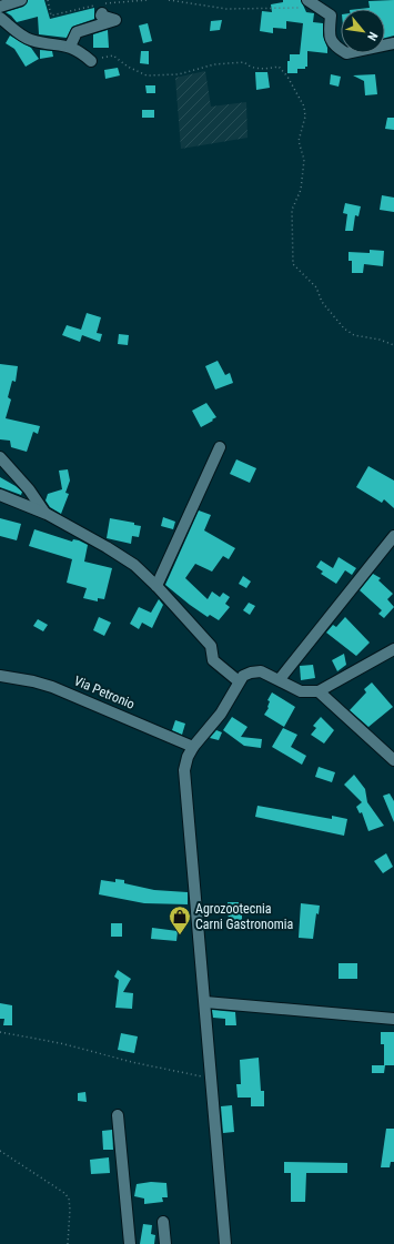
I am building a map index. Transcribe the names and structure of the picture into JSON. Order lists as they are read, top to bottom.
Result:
{
  "streets": {
    "street": ["Via Petronio"]
  },
  "places": {
    "shop": ["Agrozootecnia Carni Gastronomia"]
  },
  "north": "bottom right"
}
